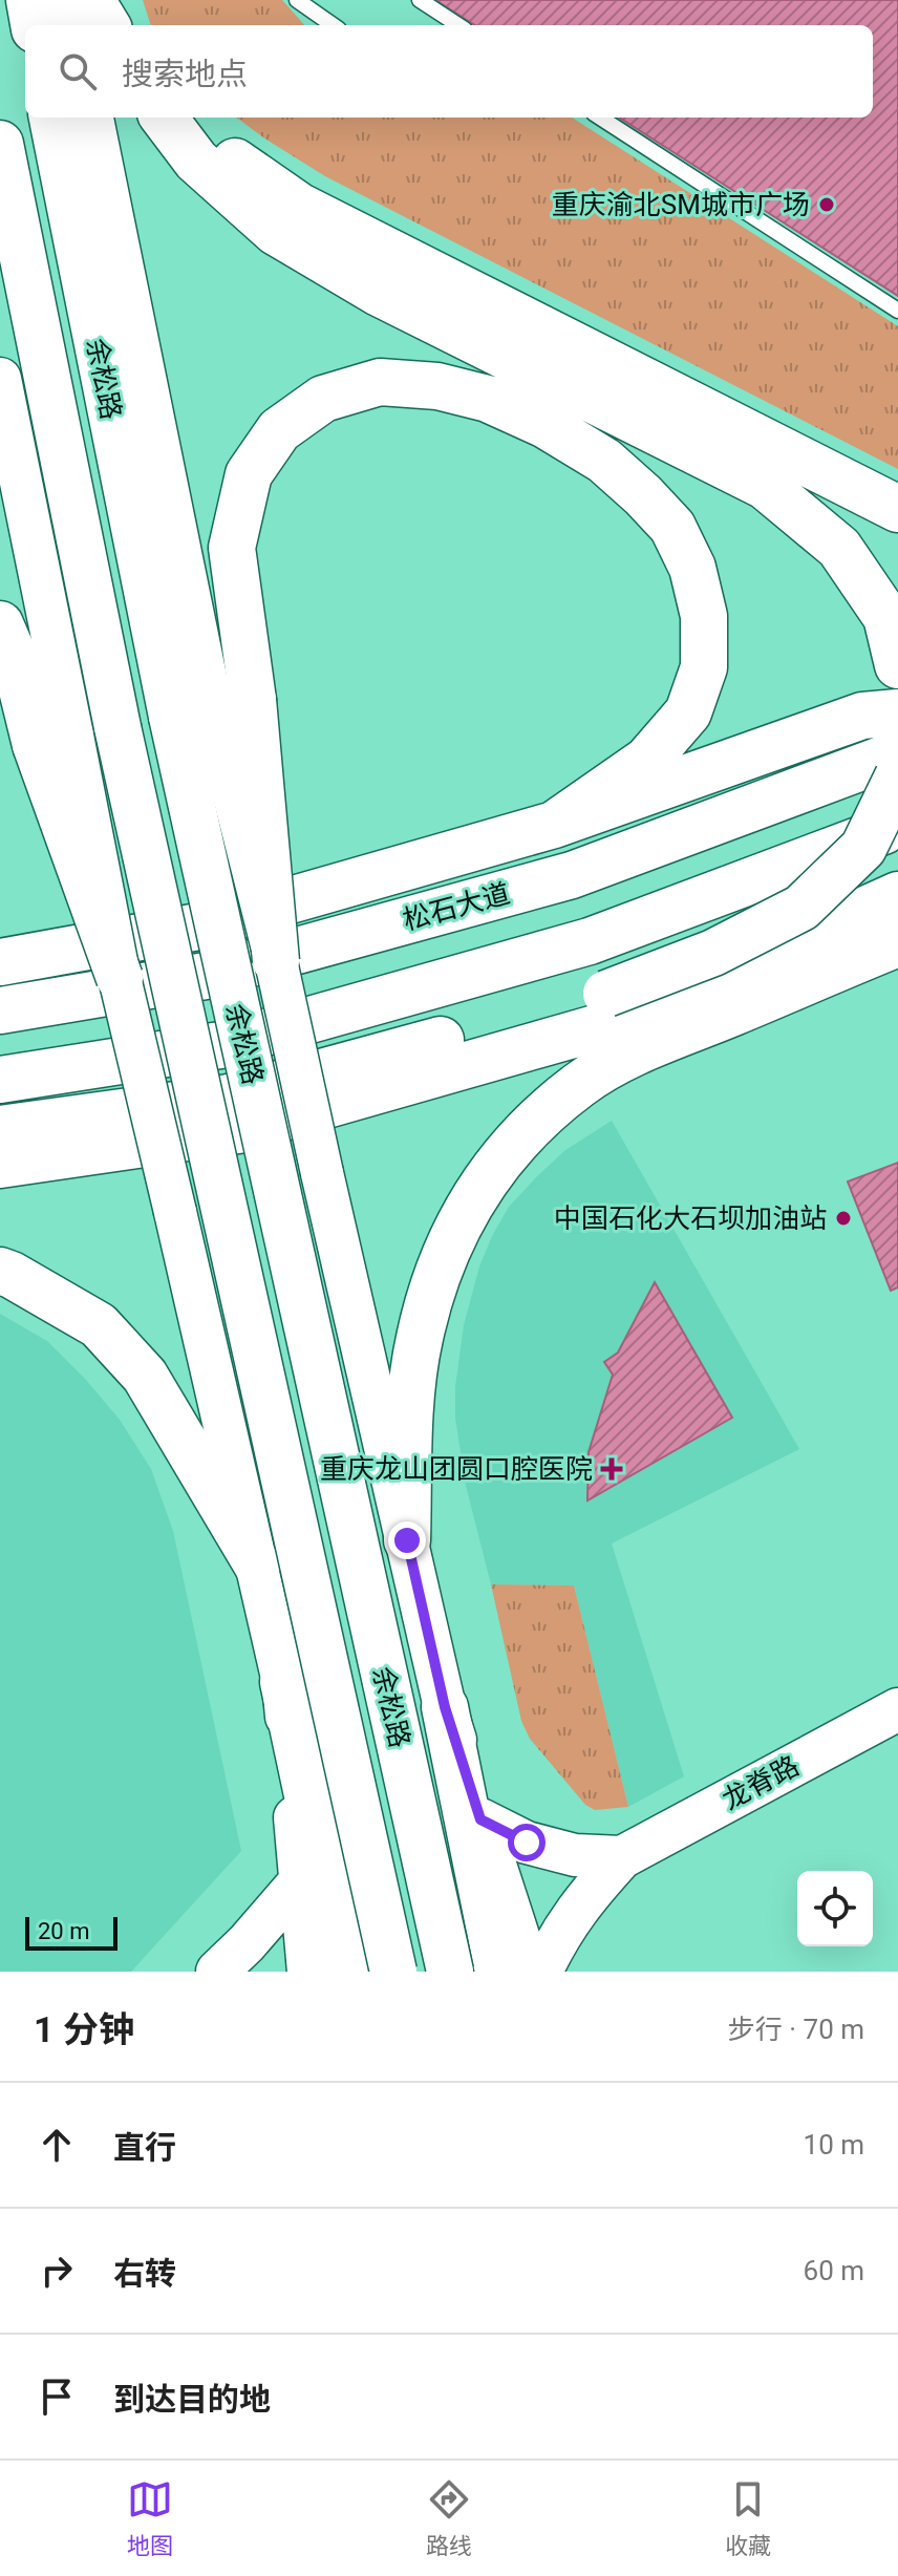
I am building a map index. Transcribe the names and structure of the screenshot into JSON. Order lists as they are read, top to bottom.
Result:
{
  "streets": {
    "highway": ["余松路", "松石大道"],
    "main road": ["龙脊路"]
  },
  "places": {
    "other": ["重庆渝北SM城市广场", "中国石化大石坝加油站"],
    "health": ["重庆龙山团圆口腔医院"]
  },
  "scale_bar": "20 m",
  "page": {
    "search": "搜索地点",
    "scale": "20 m",
    "heading": ["1 分钟", "步行 · 70 m"],
    "list": [
      ["直行", "10 m"],
      ["右转", "60 m"],
      "到达目的地"
    ],
    "nav": ["地图", "路线", "收藏"]
  }
}
